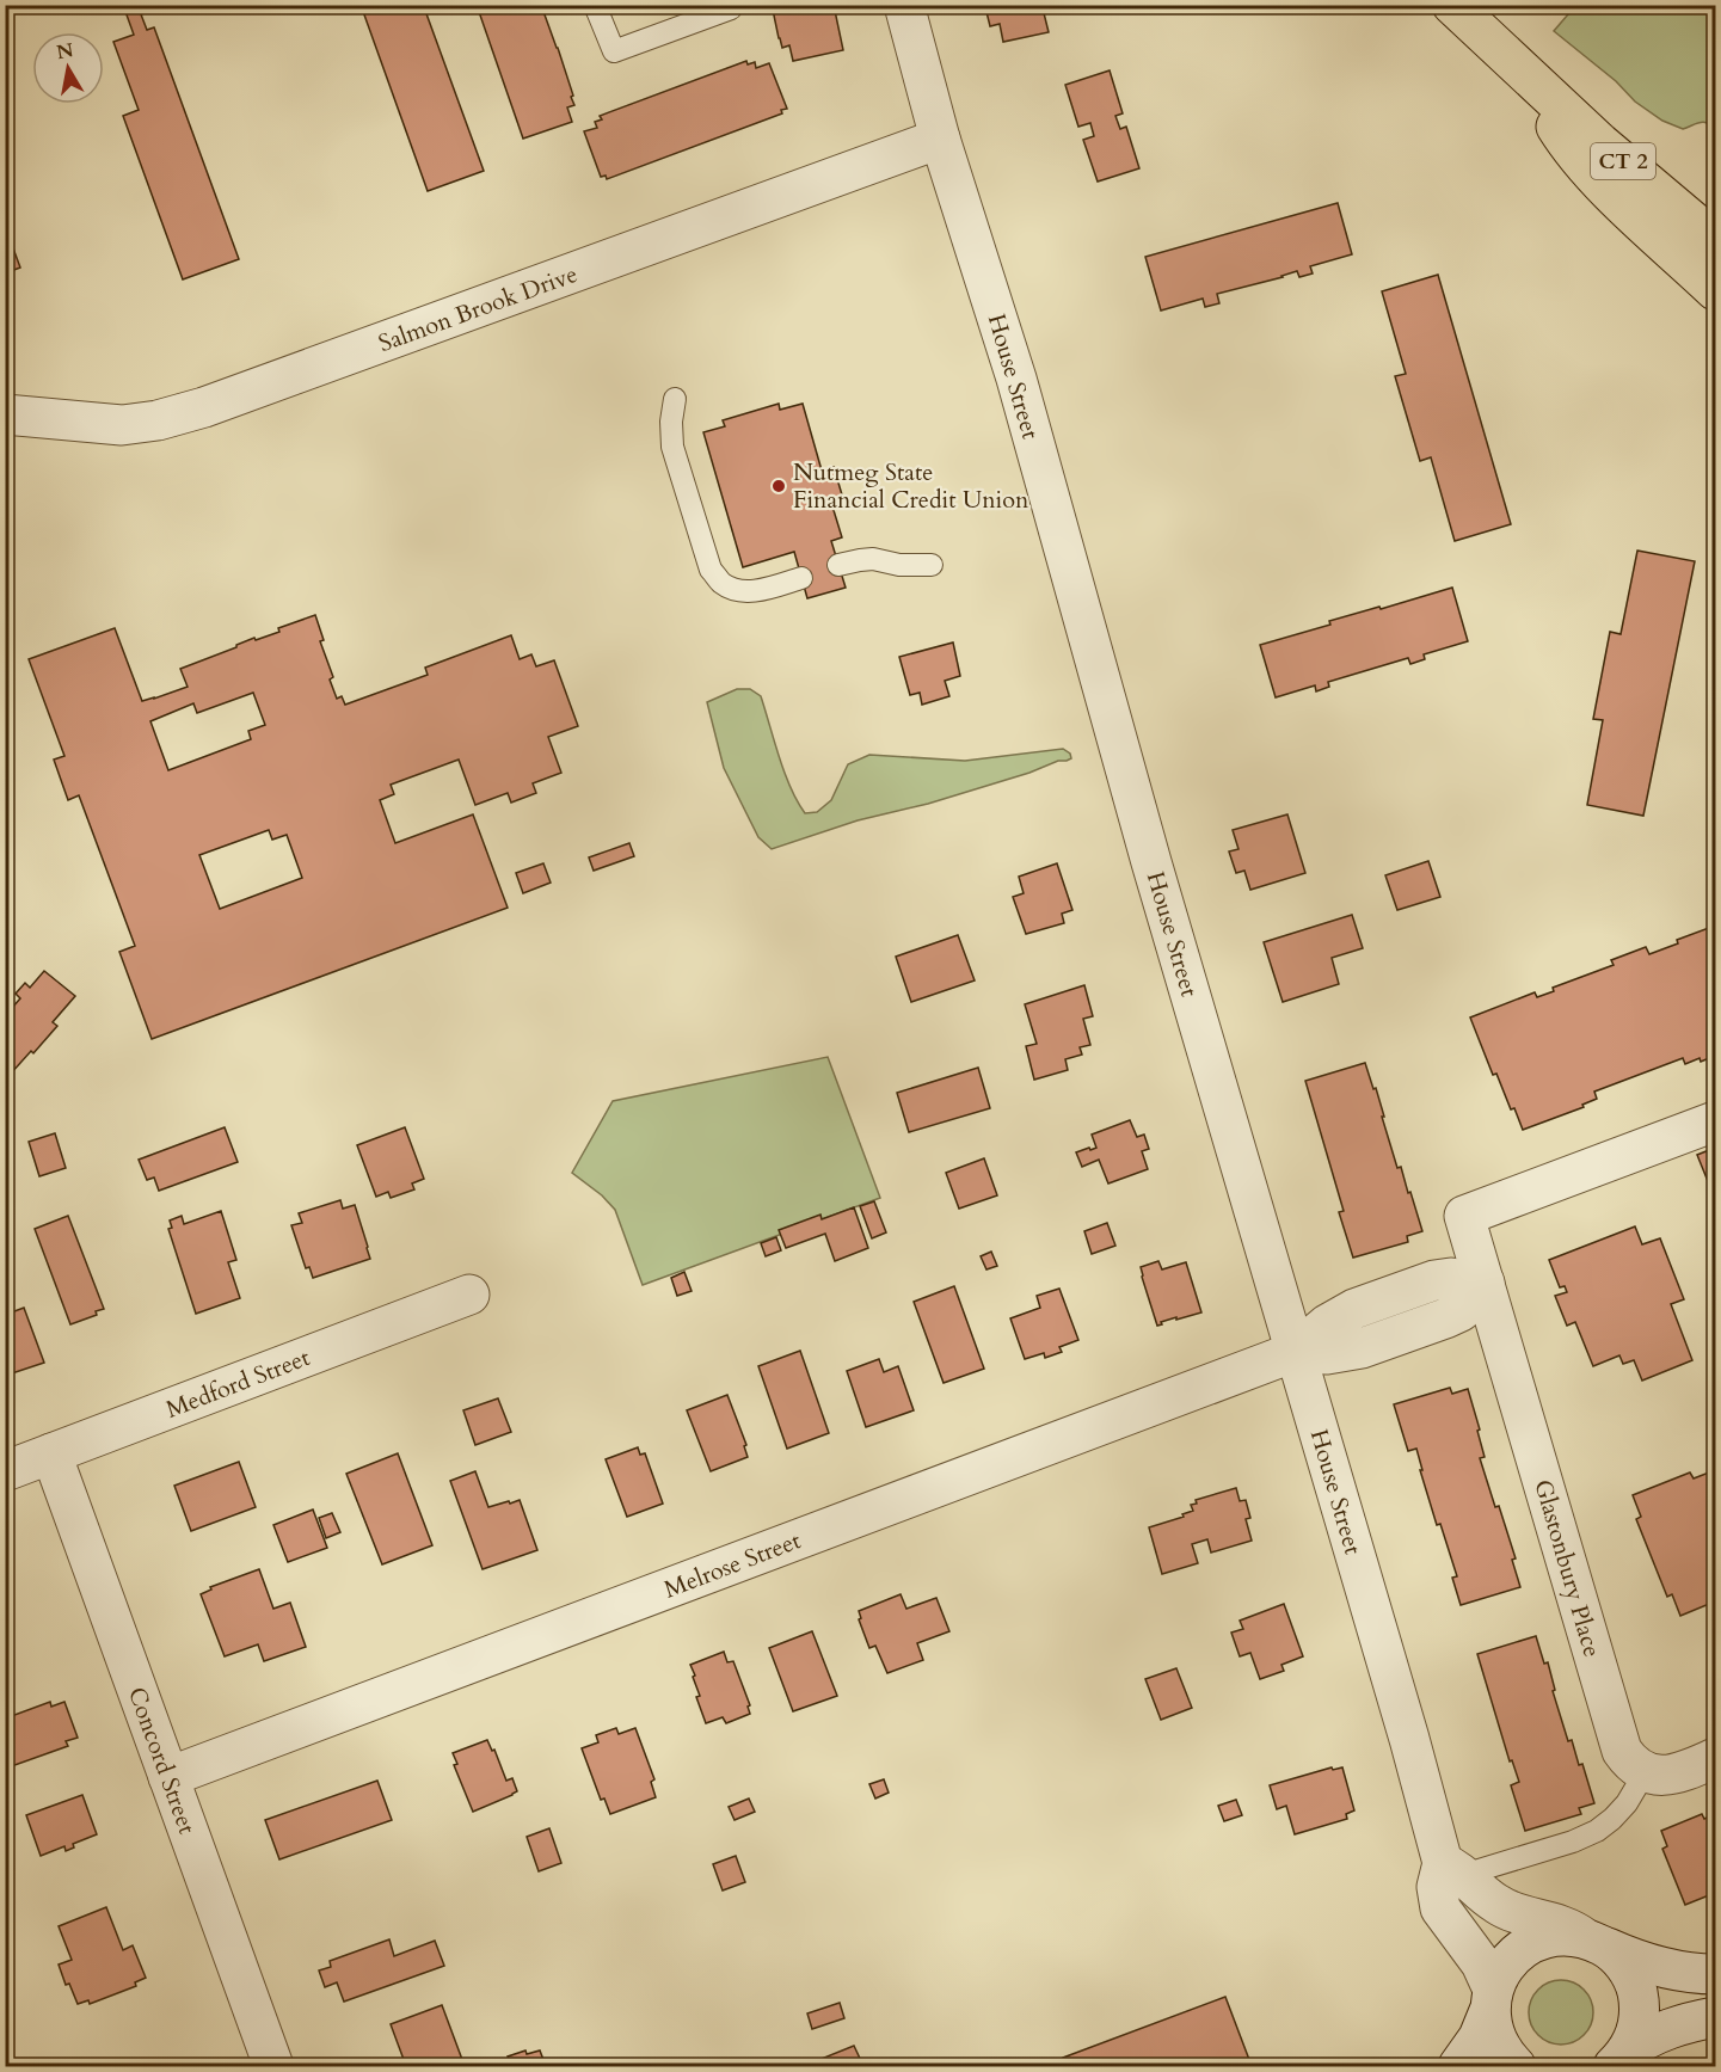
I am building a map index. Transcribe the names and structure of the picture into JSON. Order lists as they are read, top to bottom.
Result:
{
  "streets": {
    "highway": ["CT 2"],
    "street": [
      "Salmon Brook Drive",
      "House Street",
      "Medford Street",
      "Melrose Street",
      "Glastonbury Place",
      "Concord Street"
    ]
  },
  "crossings": [
    ["Salmon Brook Drive", "House Street"],
    ["House Street", "Melrose Street"],
    ["Medford Street", "Concord Street"],
    ["Melrose Street", "Concord Street"]
  ],
  "places": ["Nutmeg State Financial Credit Union"],
  "north": "top"
}
